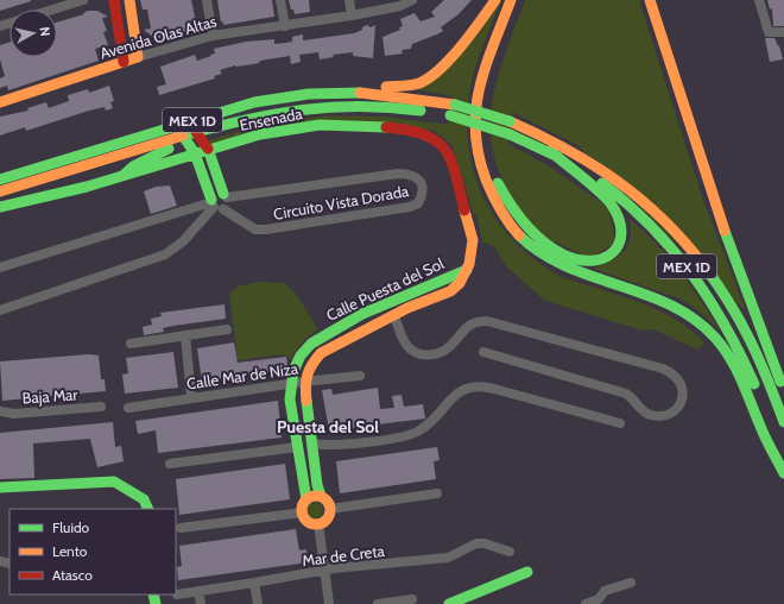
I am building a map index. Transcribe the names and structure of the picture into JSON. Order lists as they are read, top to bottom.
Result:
{
  "streets": {
    "main road": [
      "Avenida Olas Altas",
      "Ensenada",
      "MEX 1D",
      "Calle Puesta del Sol"
    ],
    "street": [
      "Circuito Vista Dorada",
      "Calle Mar de Niza",
      "Baja Mar",
      "Mar de Creta"
    ]
  },
  "crossings": [
    ["Ensenada", "Calle Puesta del Sol"],
    ["Calle Puesta del Sol", "Calle Mar de Niza"]
  ],
  "districts": ["Puesta del Sol"],
  "legend": ["Fluido", "Lento", "Atasco"],
  "north": "right"
}
